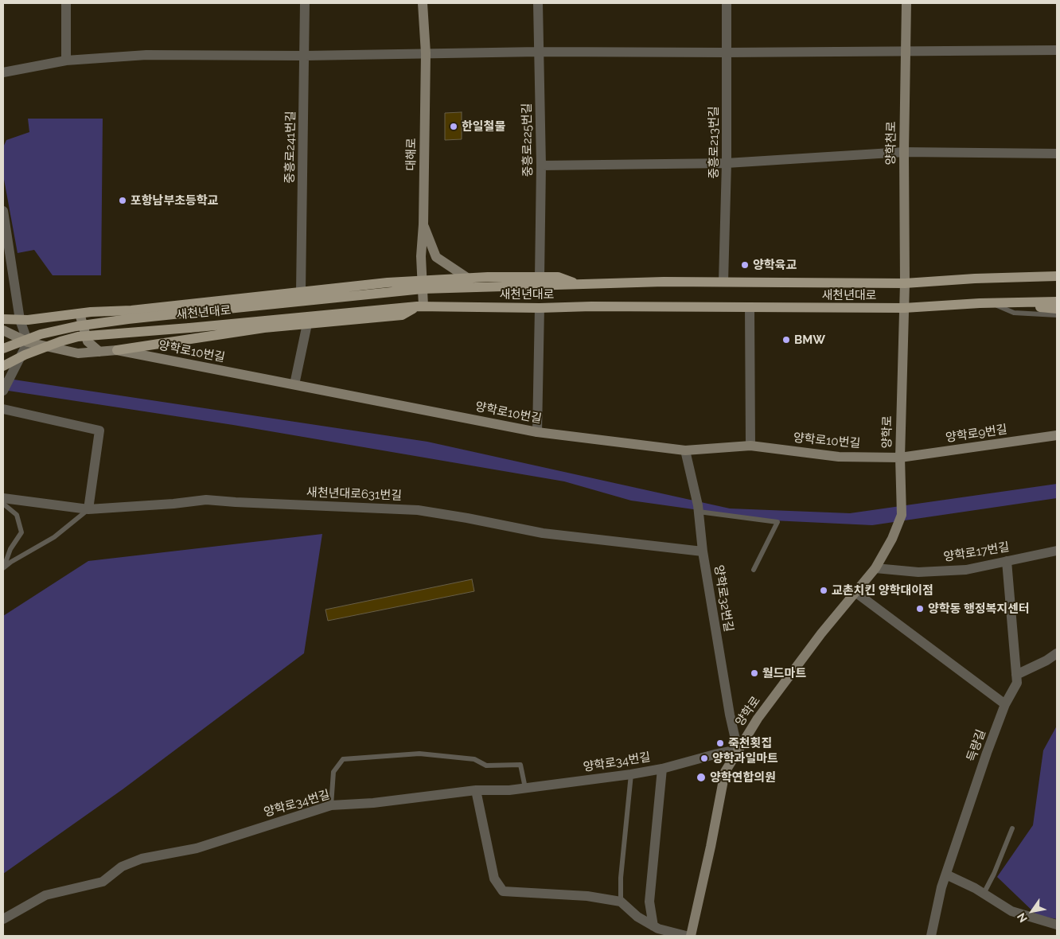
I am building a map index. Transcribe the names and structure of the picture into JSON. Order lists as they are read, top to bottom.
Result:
{
  "streets": {
    "main road": [
      "양학천로",
      "대해로",
      "새천년대로",
      "양학로10번길",
      "양학로",
      "양학로9번길"
    ],
    "street": [
      "중흥로225번길",
      "중흥로213번길",
      "중흥로241번길",
      "새천년대로631번길",
      "양학로17번길",
      "양학로32번길",
      "득량길",
      "양학로34번길"
    ]
  },
  "crossings": [
    ["중흥로213번길", "새천년대로"],
    ["양학천로", "새천년대로"],
    ["양학천로", "양학로"],
    ["대해로", "새천년대로"],
    ["새천년대로", "양학로"],
    ["양학로10번길", "양학로"],
    ["양학로10번길", "양학로9번길"],
    ["양학로10번길", "양학로32번길"],
    ["양학로", "양학로9번길"],
    ["양학로", "양학로17번길"],
    ["양학로", "양학로32번길"],
    ["양학로", "양학로34번길"],
    ["새천년대로631번길", "양학로32번길"],
    ["양학로17번길", "득량길"],
    ["양학로32번길", "양학로34번길"]
  ],
  "places": [
    "한일철물",
    "포항남부초등학교",
    "양학육교",
    "BMW",
    "교촌치킨 양학대이점",
    "양학동 행정복지센터",
    "월드마트",
    "죽천횟집",
    "양학과일마트",
    "양학연합의원"
  ],
  "north": "bottom left"
}
